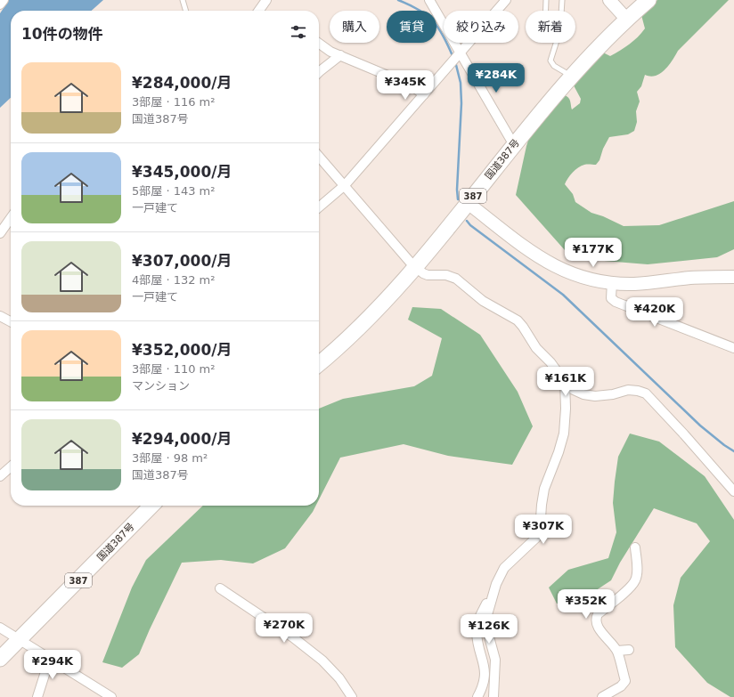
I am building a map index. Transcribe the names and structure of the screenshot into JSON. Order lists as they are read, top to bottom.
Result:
{
  "streets": {
    "highway": ["国道387号", "387"]
  },
  "page": {
    "chip": [
      "購入",
      "賃貸",
      "絞り込み",
      "新着"
    ],
    "heading": "10件の物件",
    "list": [
      {
        "name": "¥284,000/月",
        "note": "3部屋 · 116 m² · 国道387号"
      },
      {
        "name": "¥345,000/月",
        "note": "5部屋 · 143 m² · 一戸建て"
      },
      {
        "name": "¥307,000/月",
        "note": "4部屋 · 132 m² · 一戸建て"
      },
      {
        "name": "¥352,000/月",
        "note": "3部屋 · 110 m² · マンション"
      },
      {
        "name": "¥294,000/月",
        "note": "3部屋 · 98 m² · 国道387号"
      }
    ],
    "price": [
      "¥284K",
      "¥345K",
      "¥177K",
      "¥420K",
      "¥161K",
      "¥307K",
      "¥352K",
      "¥270K",
      "¥126K",
      "¥294K"
    ]
  }
}
